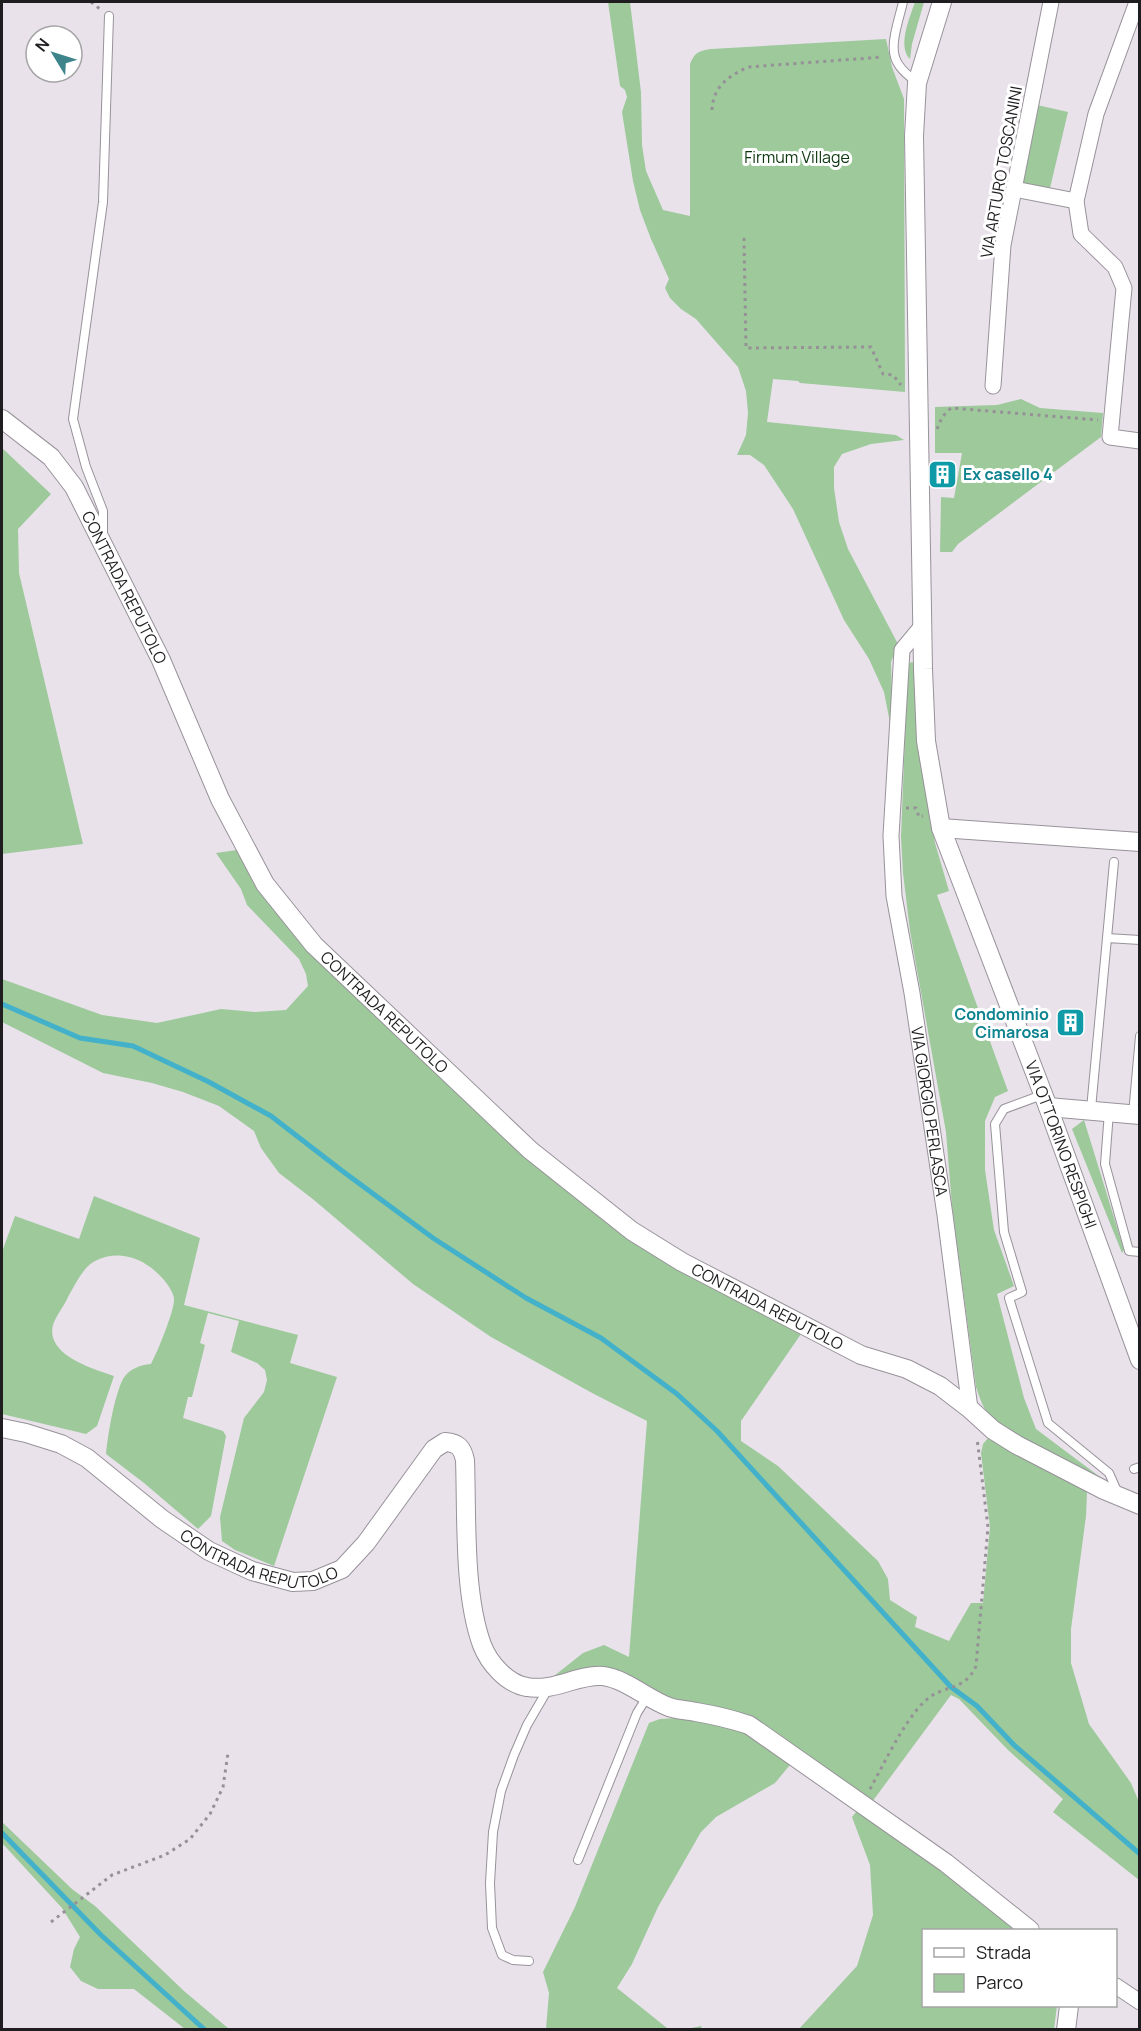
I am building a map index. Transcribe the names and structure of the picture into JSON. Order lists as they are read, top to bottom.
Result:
{
  "streets": {
    "street": [
      "VIA ARTURO TOSCANINI",
      "CONTRADA REPUTOLO",
      "VIA GIORGIO PERLASCA",
      "VIA OTTORINO RESPIGHI"
    ]
  },
  "crossings": [
    ["CONTRADA REPUTOLO", "VIA GIORGIO PERLASCA"],
    ["VIA GIORGIO PERLASCA", "VIA OTTORINO RESPIGHI"]
  ],
  "parks": ["Firmum Village"],
  "places": {
    "building": ["Ex casello 4", "Condominio Cimarosa"]
  },
  "legend": ["Strada", "Parco"],
  "north": "top left"
}
